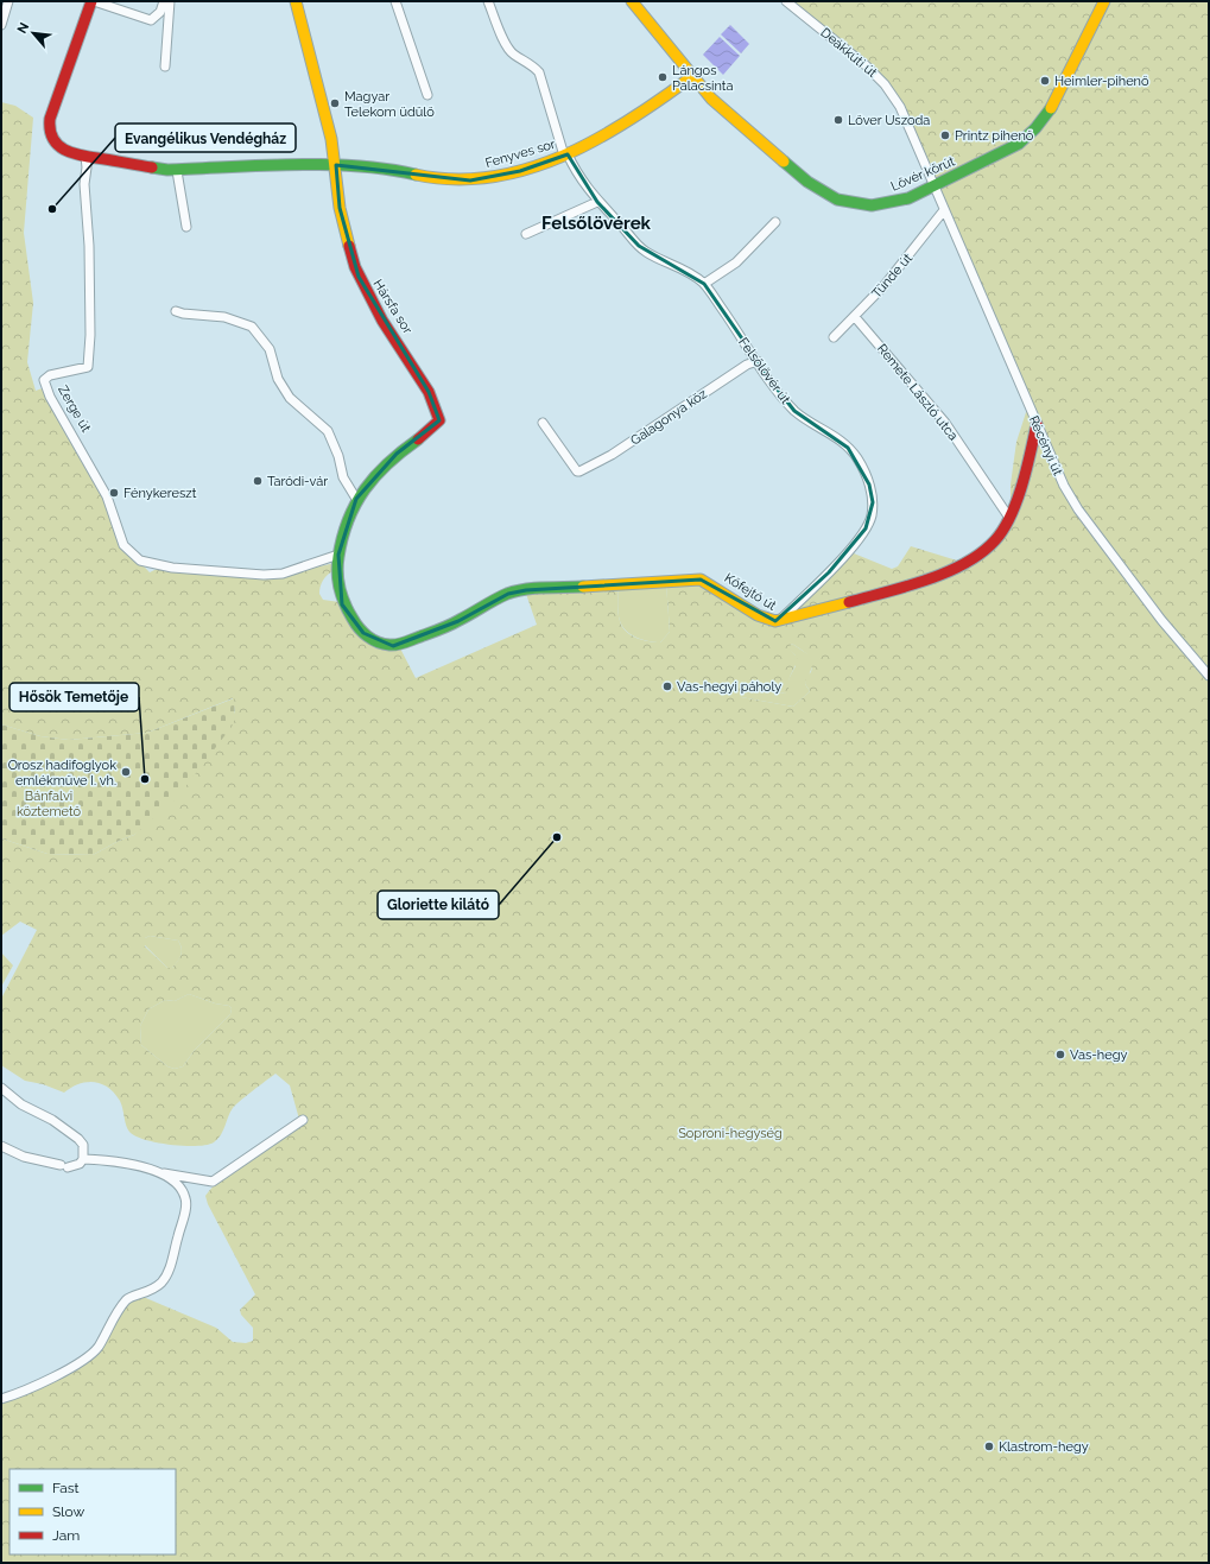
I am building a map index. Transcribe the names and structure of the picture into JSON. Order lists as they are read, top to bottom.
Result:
{
  "streets": {
    "street": [
      "Deákkúti út",
      "Fenyves sor",
      "Lővér körút",
      "Tünde út",
      "Hársfa sor",
      "Felsőlövér út",
      "Remete László utca",
      "Zerge út",
      "Galagonya köz",
      "Récényi út",
      "Kőfejtő út"
    ]
  },
  "crossings": [
    ["Deákkúti út", "Lővér körút"],
    ["Deákkúti út", "Récényi út"],
    ["Fenyves sor", "Lővér körút"],
    ["Fenyves sor", "Hársfa sor"],
    ["Fenyves sor", "Felsőlövér út"],
    ["Fenyves sor", "Zerge út"],
    ["Lővér körút", "Récényi út"],
    ["Tünde út", "Remete László utca"],
    ["Tünde út", "Récényi út"],
    ["Hársfa sor", "Zerge út"],
    ["Hársfa sor", "Kőfejtő út"],
    ["Felsőlövér út", "Galagonya köz"],
    ["Felsőlövér út", "Kőfejtő út"],
    ["Remete László utca", "Kőfejtő út"],
    ["Récényi út", "Kőfejtő út"]
  ],
  "districts": ["Felsőlövérek"],
  "parks": ["Bánfalvi köztemető", "Soproni-hegység"],
  "places": [
    "Lángos Palacsinta",
    "Heimler-pihenő",
    "Magyar Telekom üdülő",
    "Lőver Uszoda",
    "Printz pihenő",
    "Evangélikus Vendégház",
    "Taródi-vár",
    "Fénykereszt",
    "Vas-hegyi páholy",
    "Orosz hadifoglyok emlékműve I. vh.",
    "Hősök Temetője",
    "Gloriette kilátó",
    "Vas-hegy",
    "Klastrom-hegy"
  ],
  "legend": ["Fast", "Slow", "Jam"],
  "north": "top left"
}
